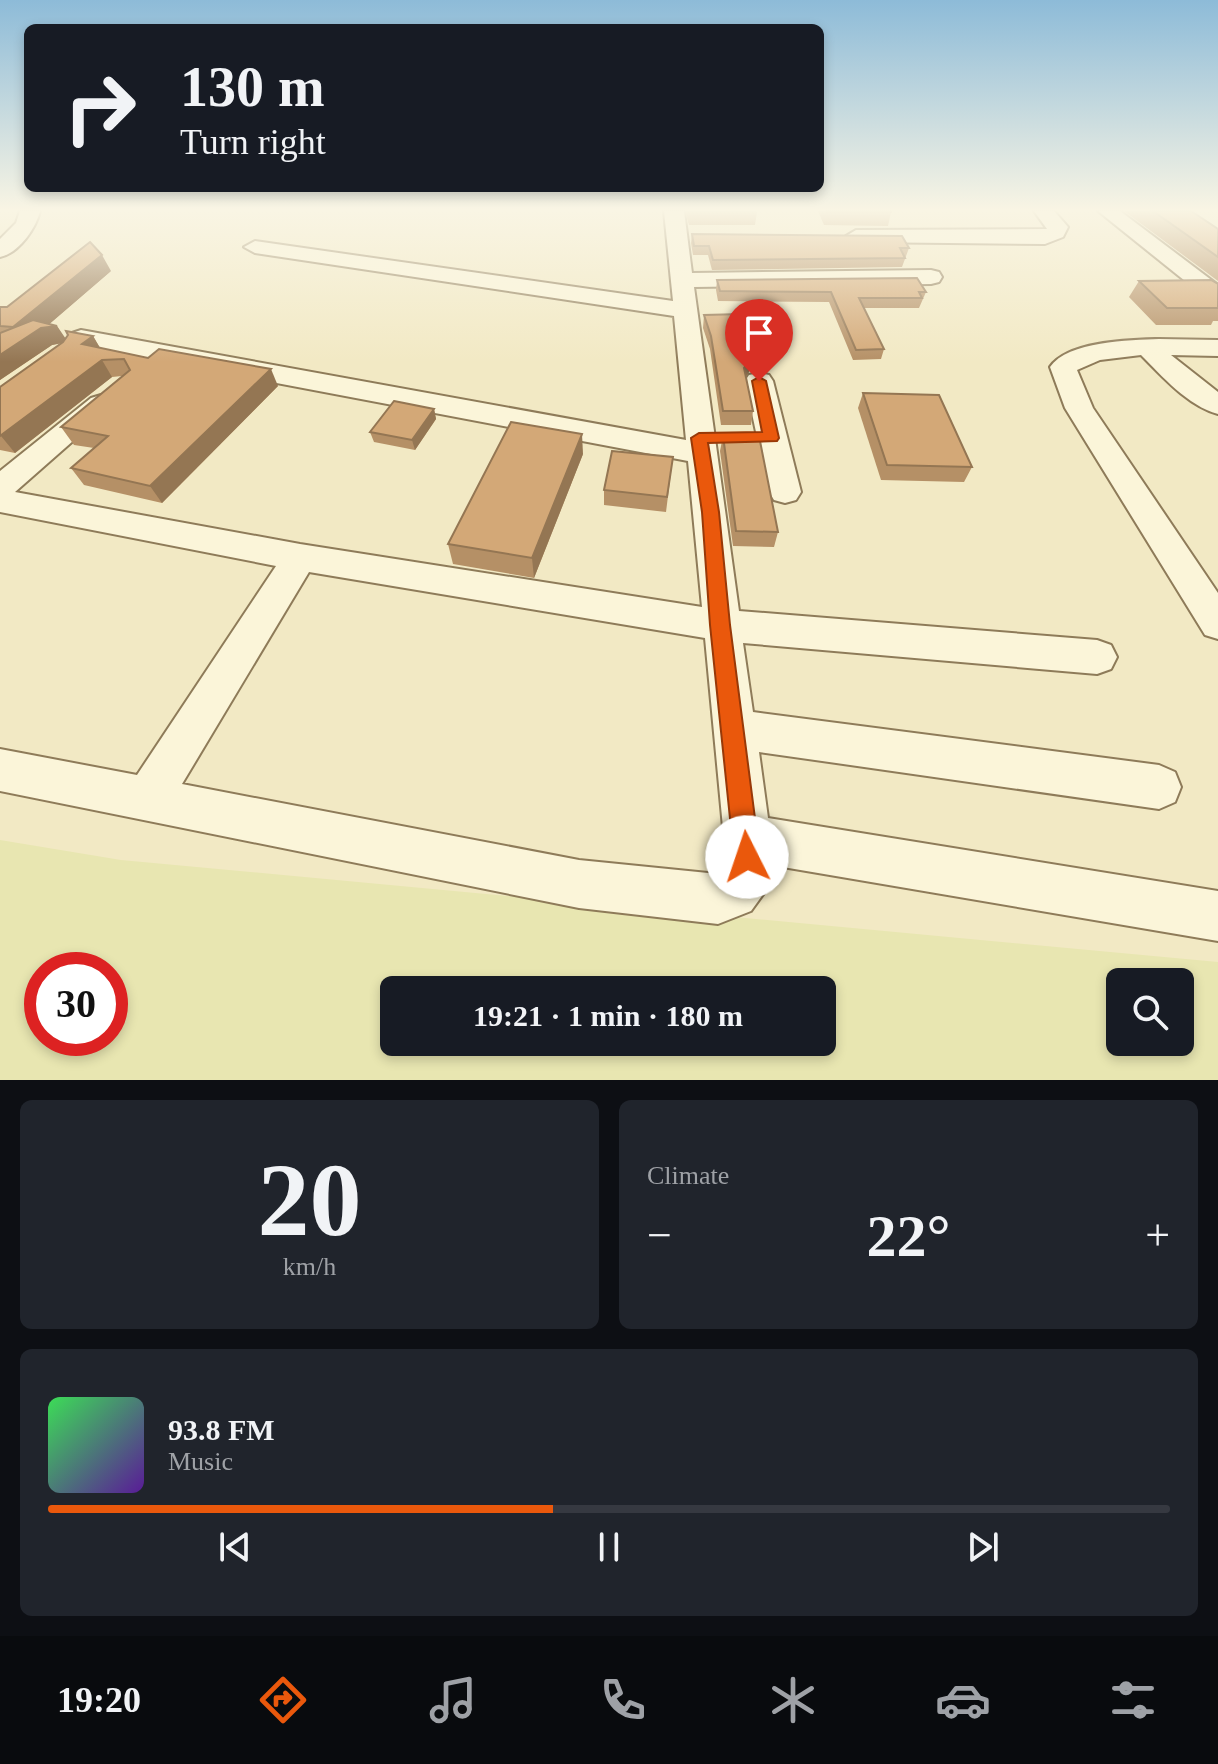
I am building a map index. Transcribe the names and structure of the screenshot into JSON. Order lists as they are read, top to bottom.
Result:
{
  "page": {
    "turn": ["130 m", "Turn right"],
    "limit": "30",
    "trip": "19:21 · 1 min · 180 m",
    "tile": [
      ["20", "km/h"],
      "Climate"
    ],
    "heat": ["−", "22°", "+"],
    "song": ["93.8 FM", "Music"],
    "tabs": "19:20"
  }
}
